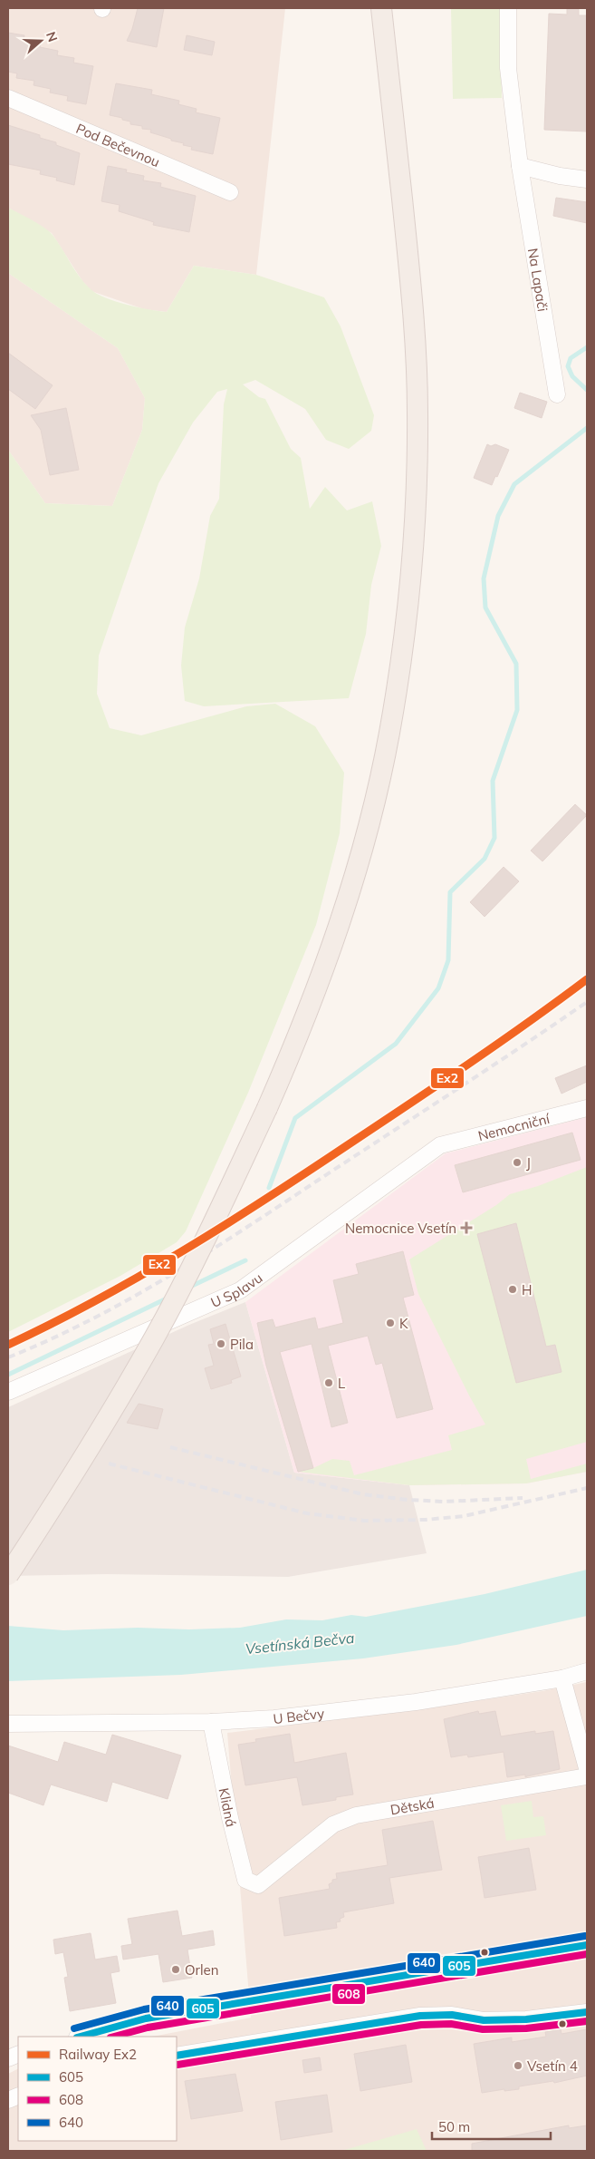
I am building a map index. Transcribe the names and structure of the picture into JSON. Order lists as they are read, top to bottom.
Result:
{
  "streets": {
    "street": [
      "Pod Bečevnou",
      "Na Lapači",
      "Nemocniční",
      "U Splavu",
      "U Bečvy",
      "Dětská",
      "Klidná"
    ]
  },
  "crossings": [
    ["Nemocniční", "U Splavu"],
    ["U Bečvy", "Klidná"],
    ["Dětská", "Klidná"]
  ],
  "water": ["Vsetínská Bečva"],
  "places": {
    "other": [
      "J",
      "H",
      "K",
      "Pila",
      "L",
      "Orlen",
      "Vsetín 4"
    ],
    "health": ["Nemocnice Vsetín"]
  },
  "lines": [
    "rail line Ex2",
    "transit line 640",
    "transit line 605",
    "transit line 608"
  ],
  "legend": [
    "Railway Ex2",
    "605",
    "608",
    "640"
  ],
  "scale_bar": "50 m",
  "north": "right"
}
